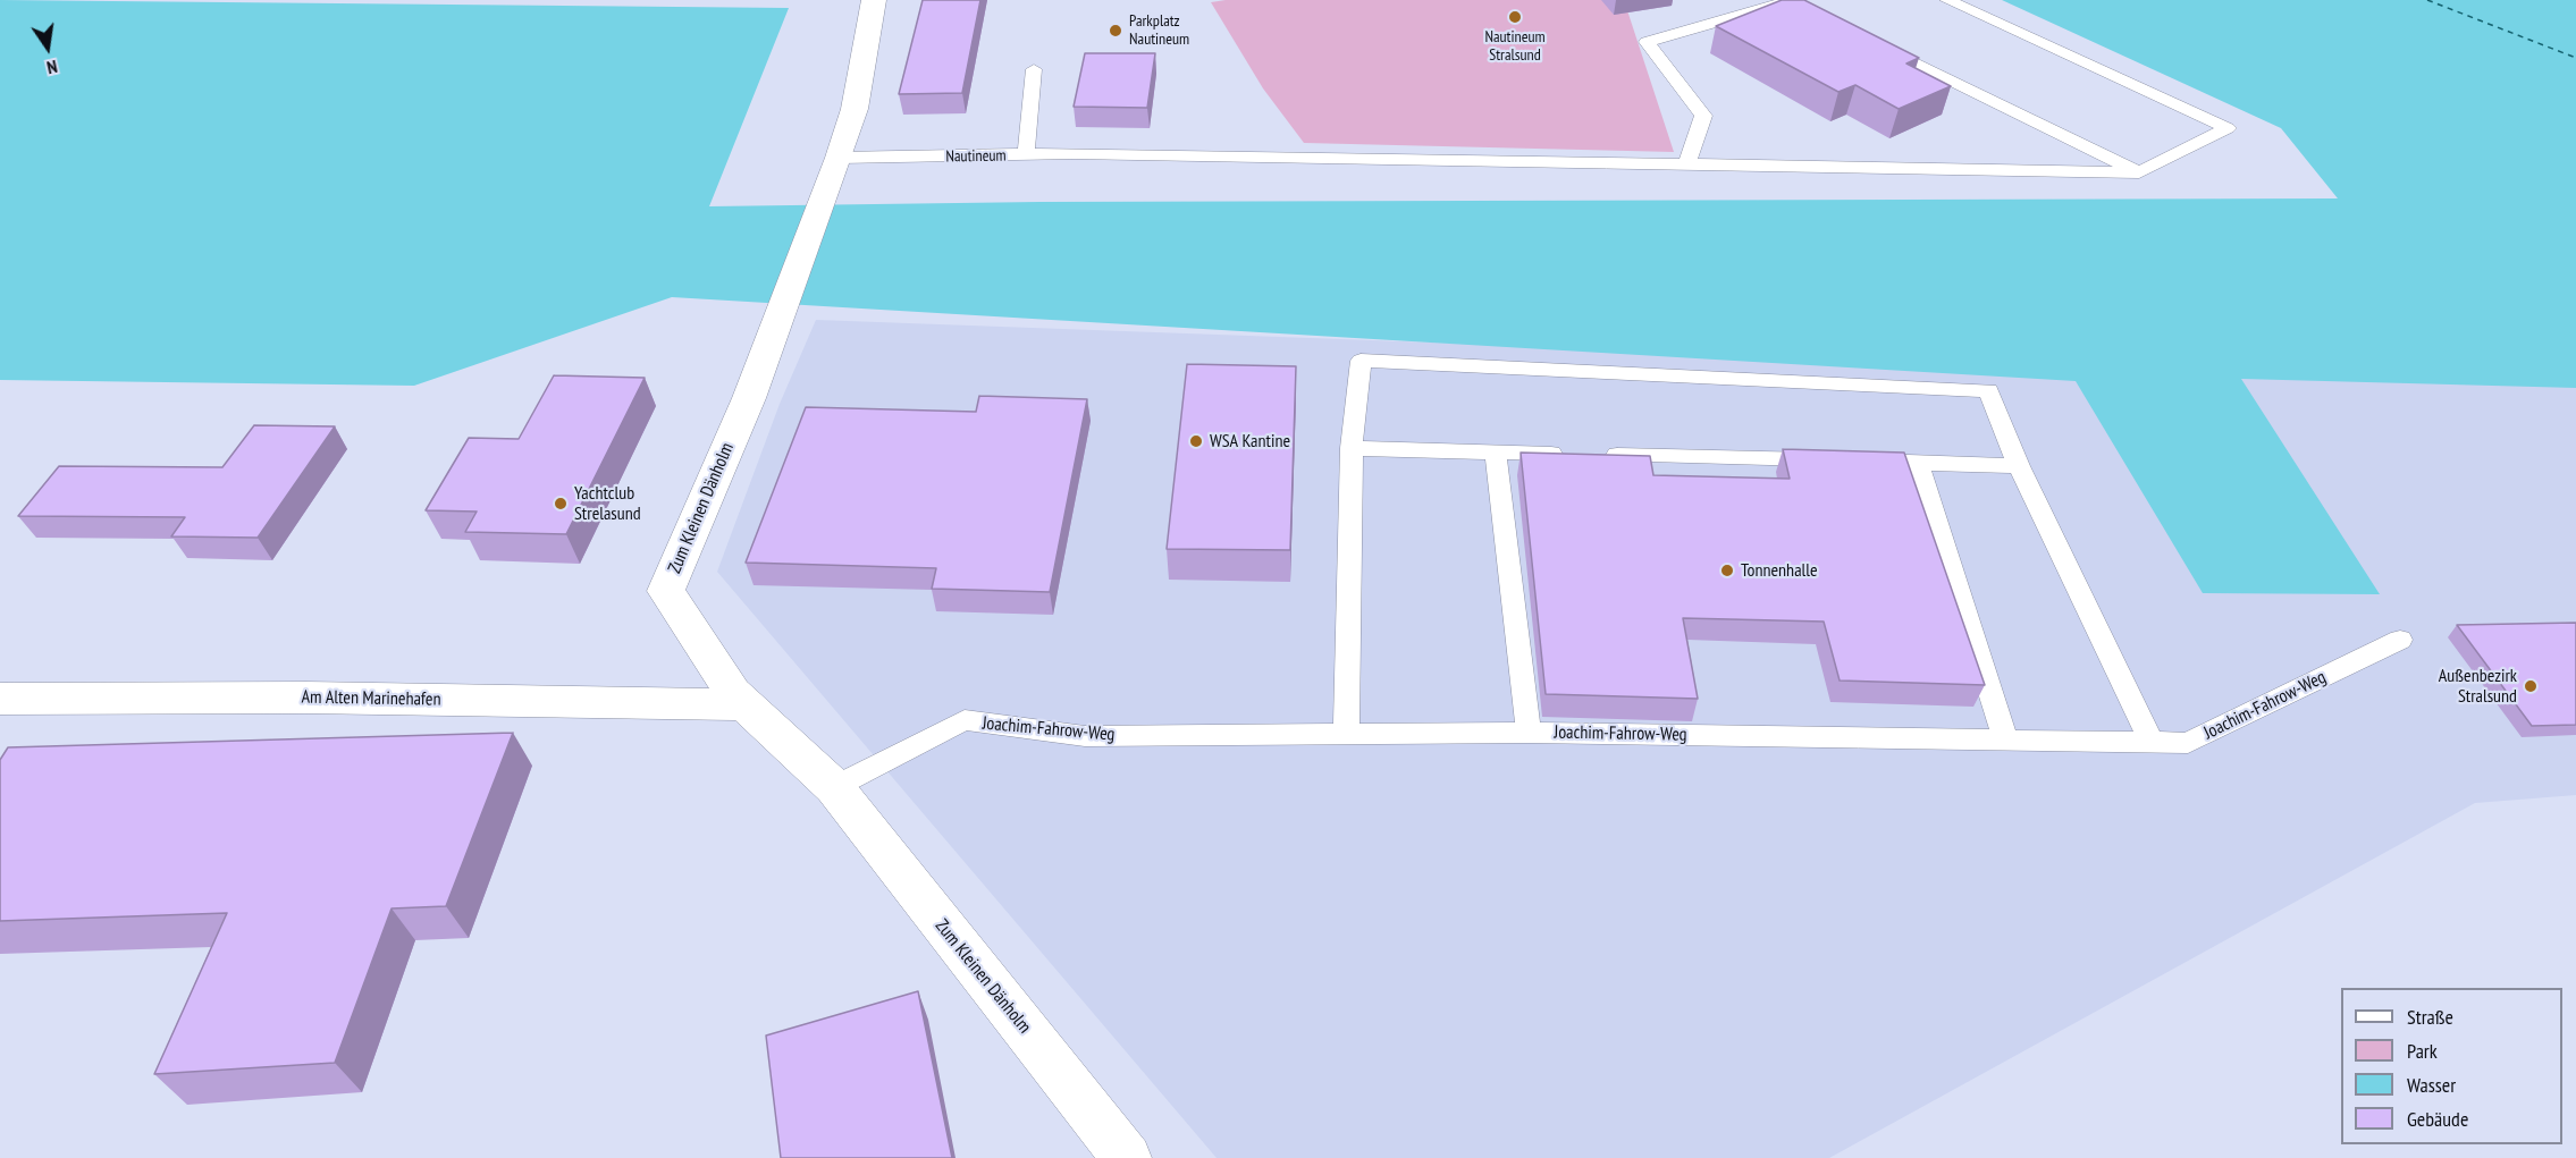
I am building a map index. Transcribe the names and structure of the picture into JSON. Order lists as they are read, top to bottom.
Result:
{
  "streets": {
    "street": ["Zum Kleinen Dänholm", "Am Alten Marinehafen"],
    "lane": ["Nautineum", "Joachim-Fahrow-Weg"]
  },
  "crossings": [
    ["Nautineum", "Zum Kleinen Dänholm"],
    ["Zum Kleinen Dänholm", "Am Alten Marinehafen"],
    ["Zum Kleinen Dänholm", "Joachim-Fahrow-Weg"]
  ],
  "places": [
    "Nautineum Stralsund",
    "Parkplatz Nautineum",
    "WSA Kantine",
    "Yachtclub Strelasund",
    "Tonnenhalle",
    "Außenbezirk Stralsund"
  ],
  "legend": [
    "Straße",
    "Park",
    "Wasser",
    "Gebäude"
  ],
  "north": "bottom"
}
